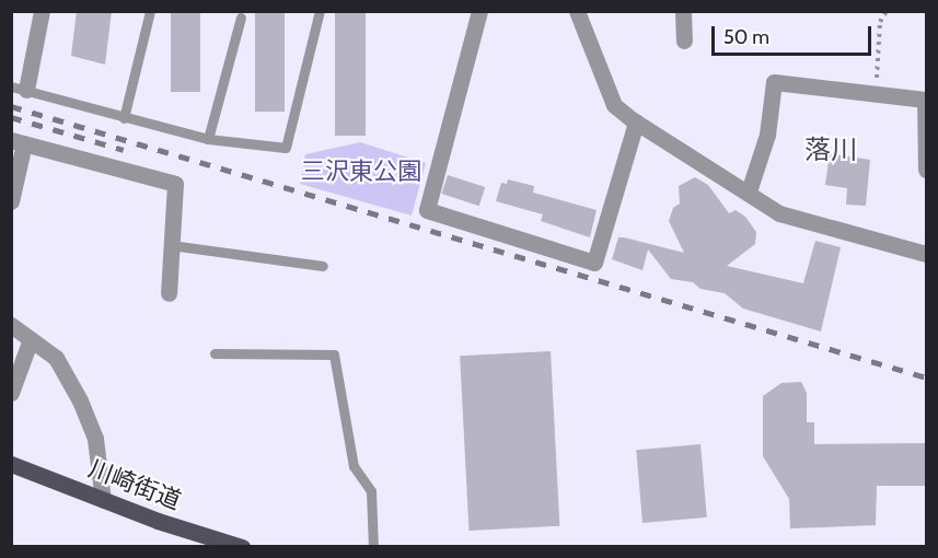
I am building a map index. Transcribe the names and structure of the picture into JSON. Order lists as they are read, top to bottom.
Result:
{
  "streets": {
    "main road": ["川崎街道"]
  },
  "districts": ["落川"],
  "parks": ["三沢東公園"],
  "scale_bar": "50 m"
}
